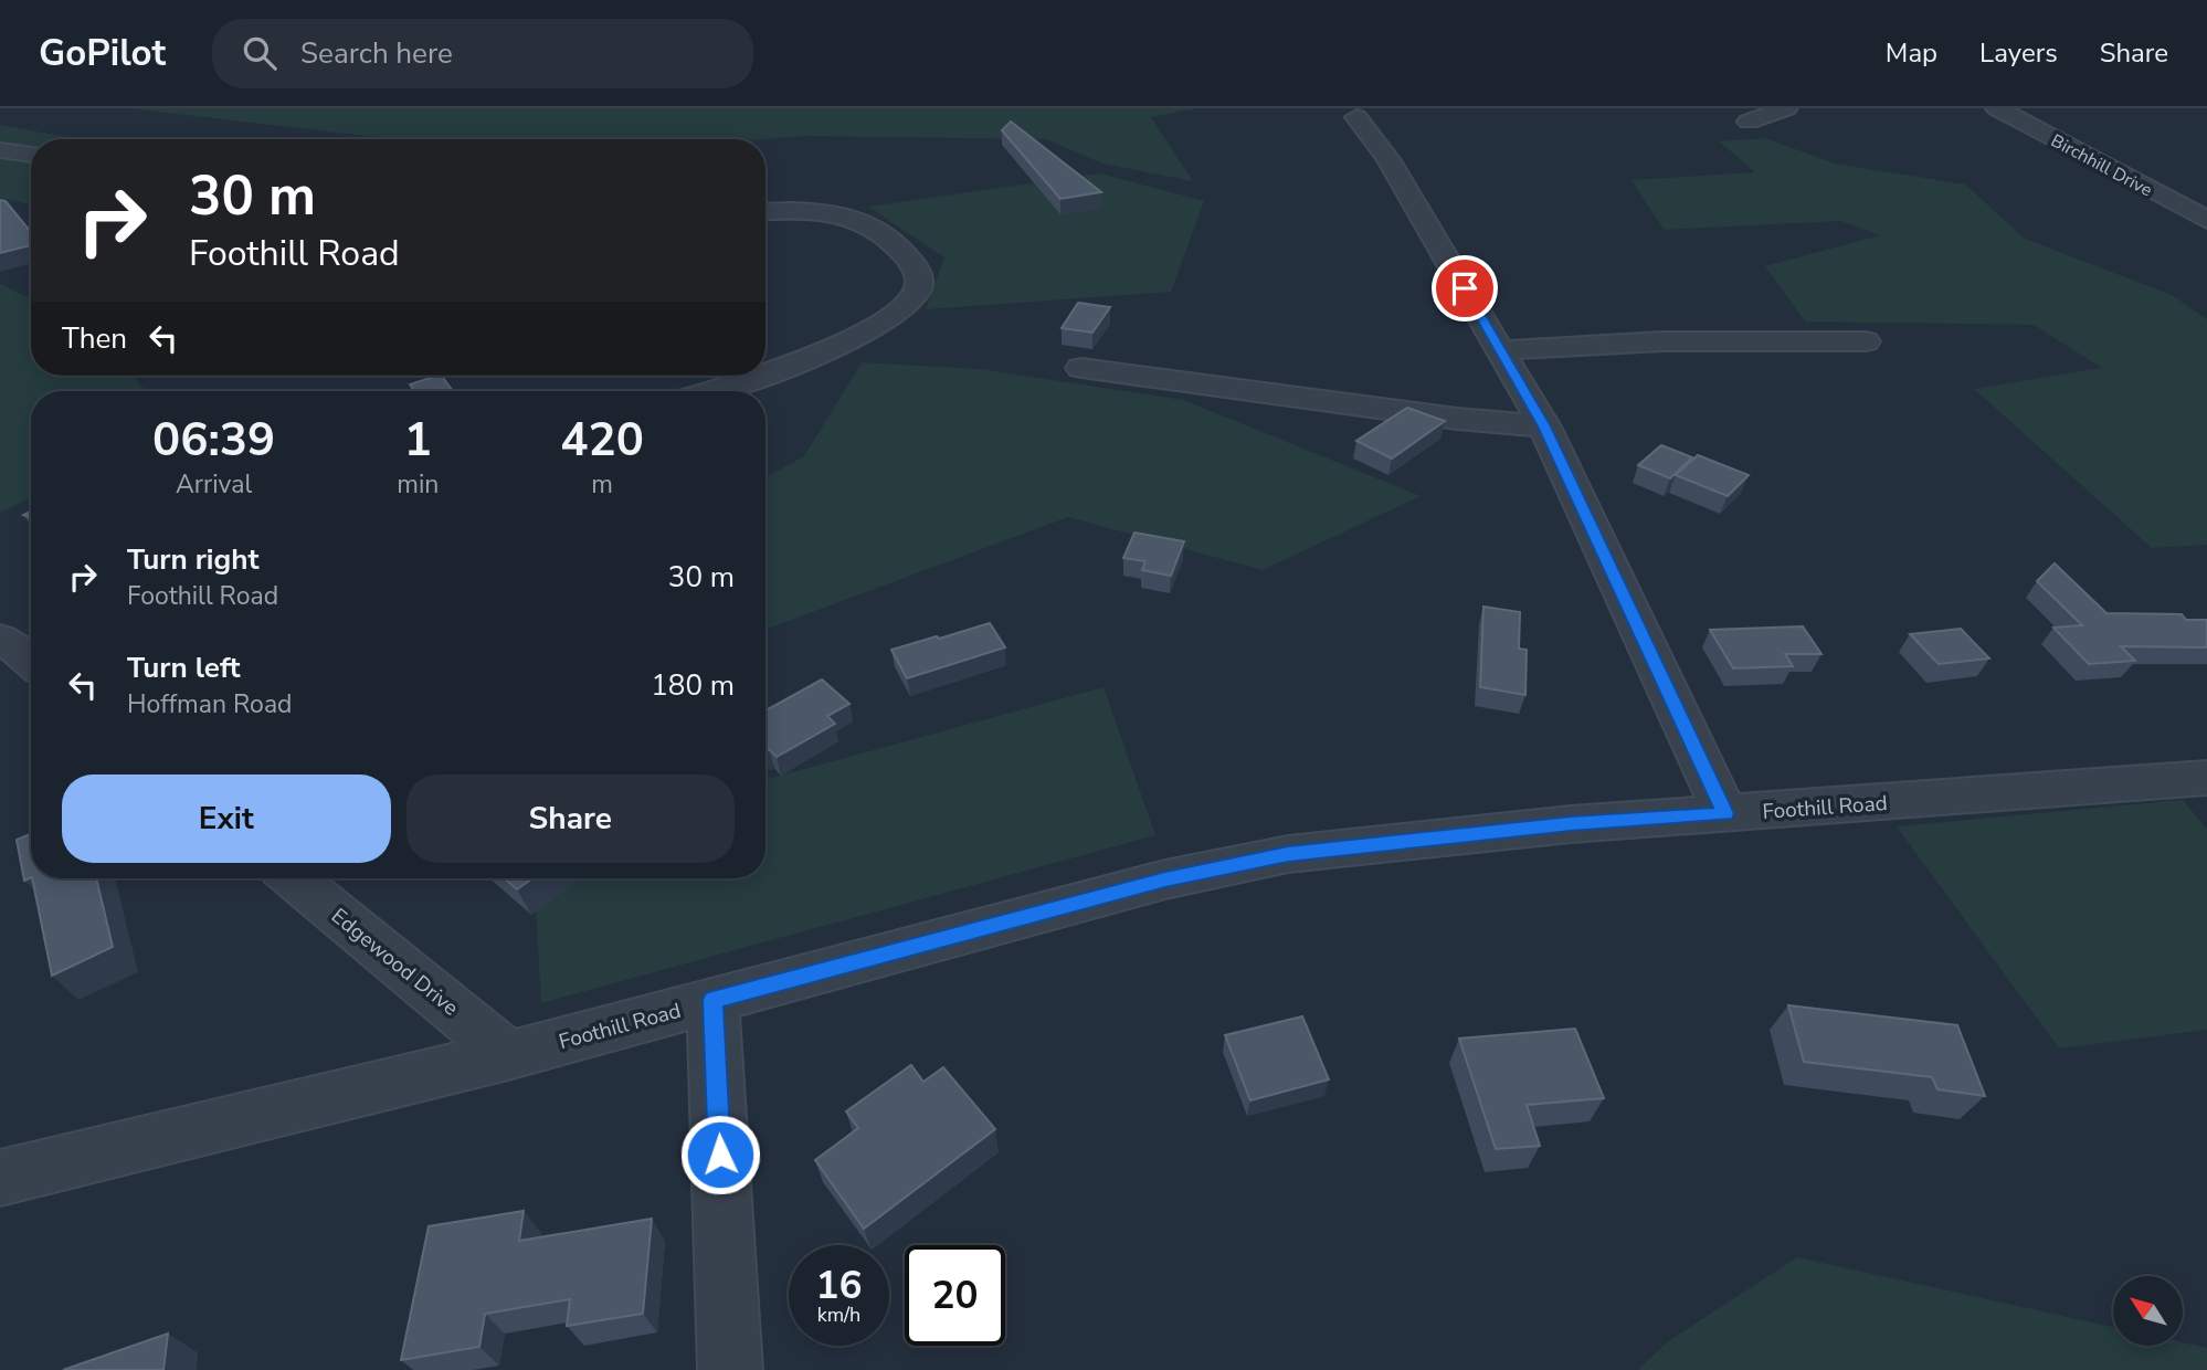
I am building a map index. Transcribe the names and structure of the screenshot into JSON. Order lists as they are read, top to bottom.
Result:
{
  "streets": {
    "street": ["Birchhill Drive", "Foothill Road", "Edgewood Drive"]
  },
  "crossings": [
    ["Foothill Road", "Edgewood Drive"]
  ],
  "north": "top left",
  "page": {
    "header": "GoPilot",
    "search": "Search here",
    "nav": ["Map", "Layers", "Share"],
    "turn": ["30 m", "Foothill Road"],
    "then": "Then",
    "eta": [
      "06:39",
      "Arrival",
      "1",
      "min",
      "420",
      "m"
    ],
    "list": [
      {
        "name": "Turn right",
        "note": "Foothill Road",
        "value": "30 m"
      },
      {
        "name": "Turn left",
        "note": "Hoffman Road",
        "value": "180 m"
      }
    ],
    "buttons": ["Exit", "Share"],
    "speed": "16 km/h",
    "limit": "20"
  }
}
